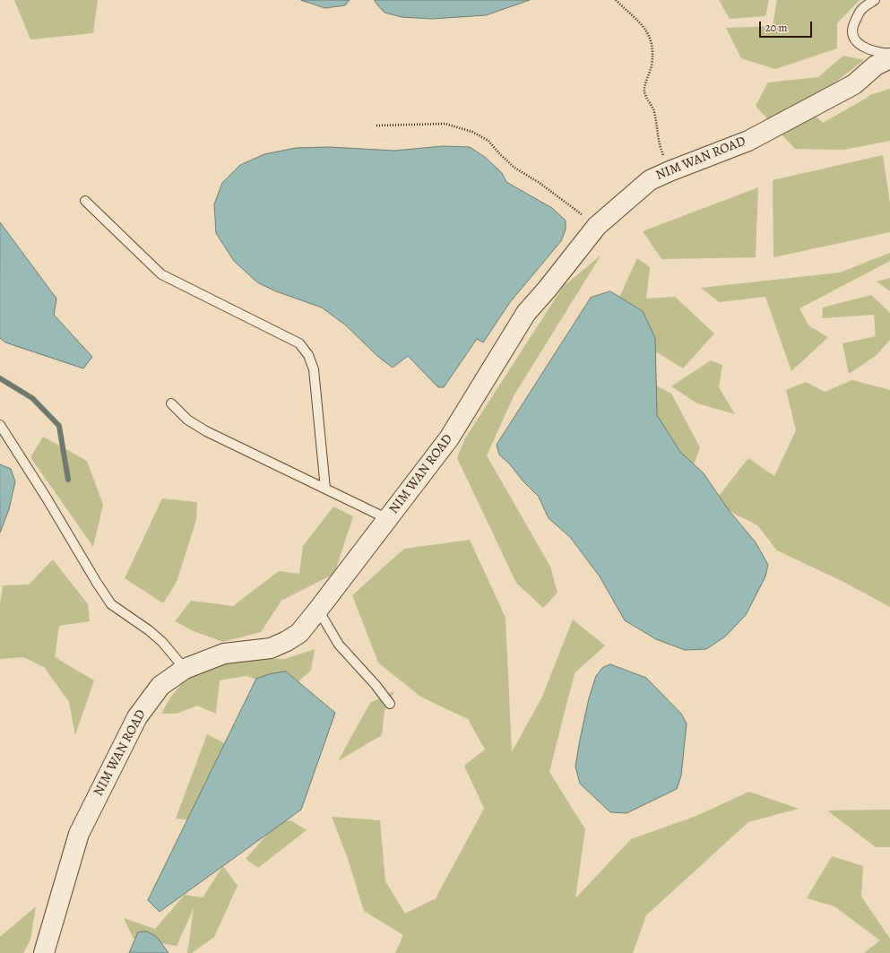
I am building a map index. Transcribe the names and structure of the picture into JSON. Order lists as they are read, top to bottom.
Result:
{
  "streets": {
    "street": ["NIM WAN ROAD"]
  },
  "scale_bar": "20 m"
}
